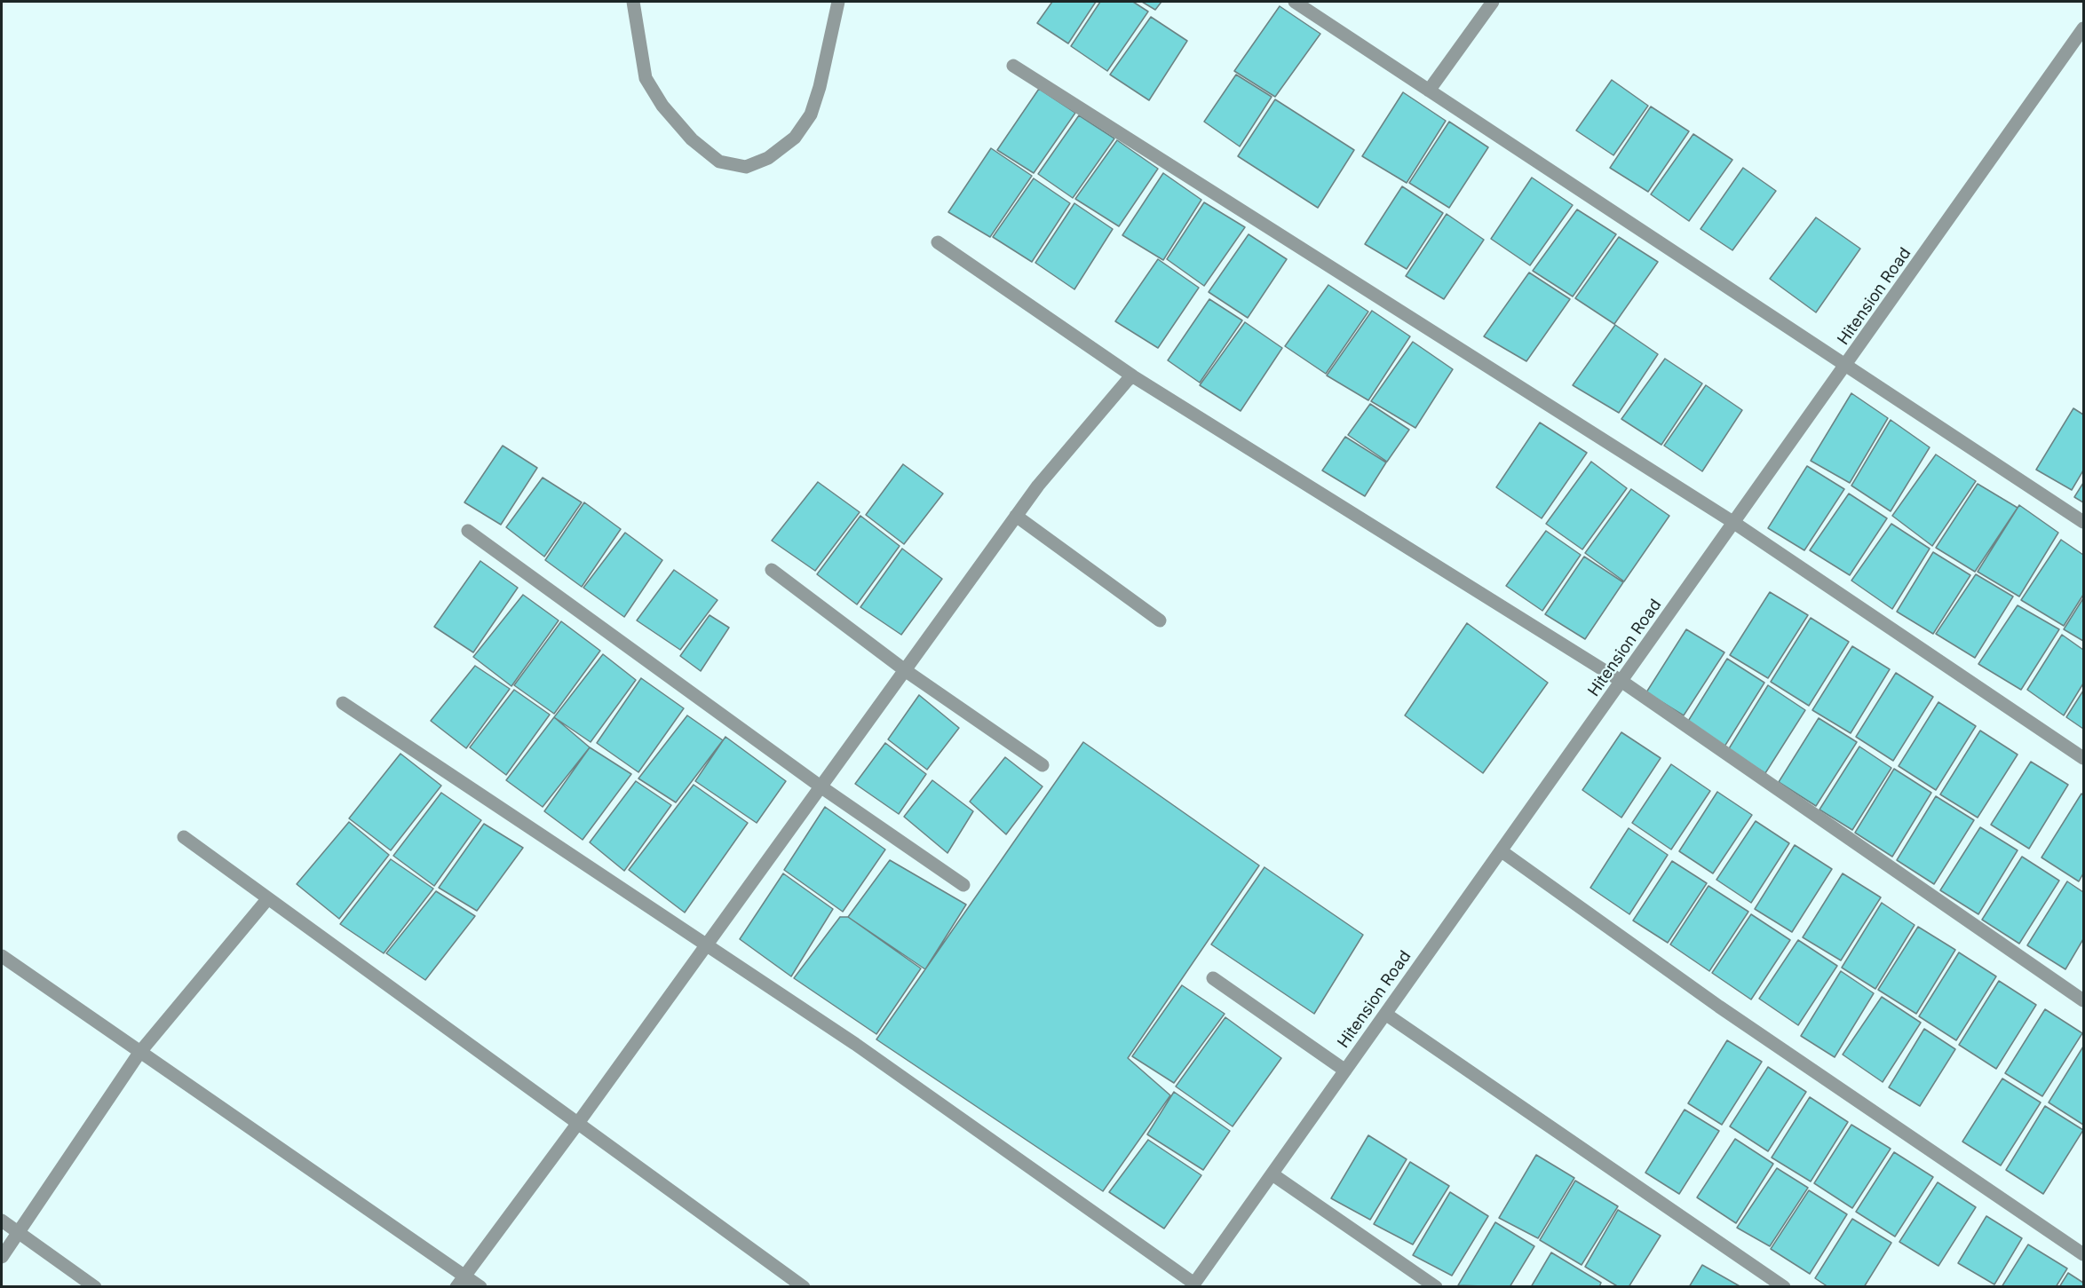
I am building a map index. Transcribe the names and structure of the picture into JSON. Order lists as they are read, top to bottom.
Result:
{
  "streets": {
    "street": ["Hitension Road"]
  }
}
